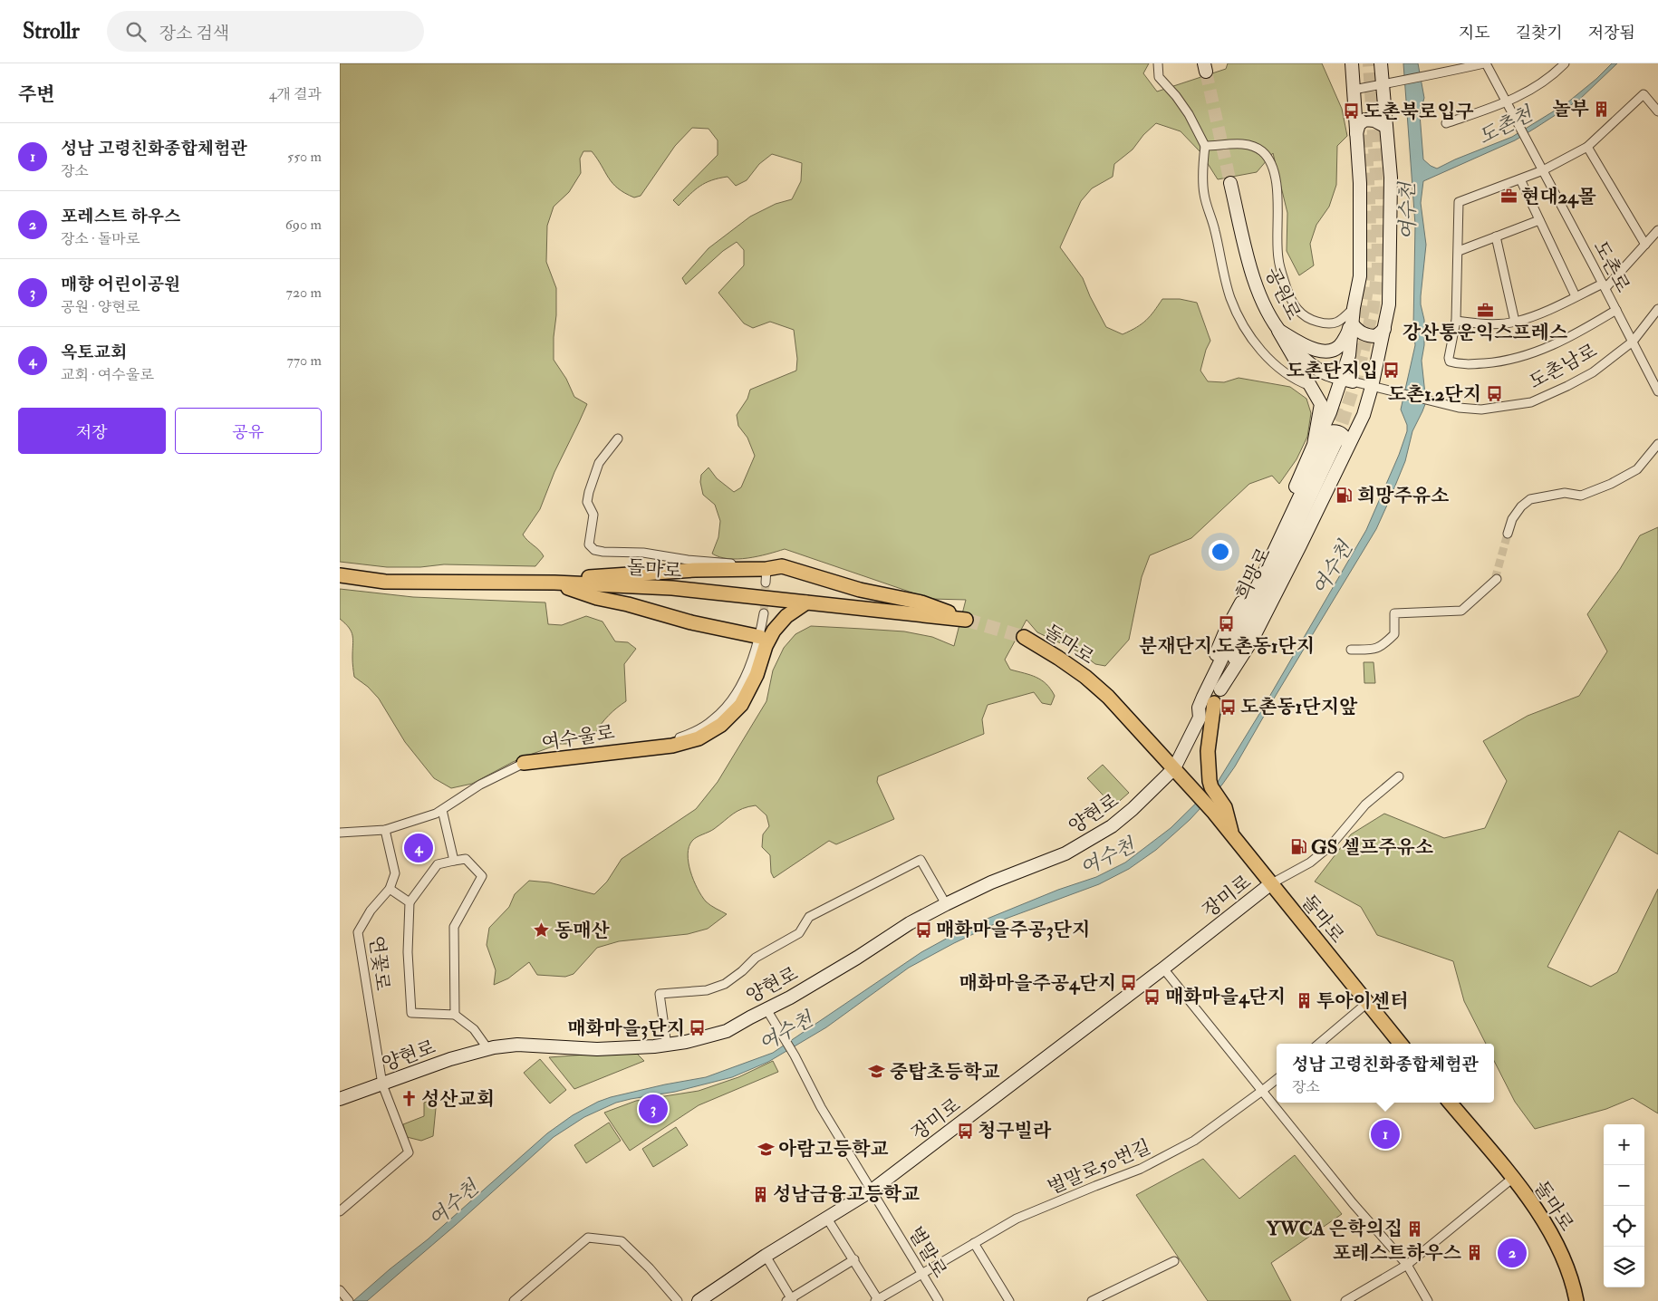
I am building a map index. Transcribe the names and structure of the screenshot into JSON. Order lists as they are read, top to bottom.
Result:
{
  "streets": {
    "main road": [
      "공원로",
      "돌마로",
      "희망로",
      "양현로",
      "장미로"
    ],
    "street": [
      "도촌로",
      "도촌남로",
      "여수울로",
      "연꽃로",
      "벌말로50번길",
      "벌말로"
    ]
  },
  "crossings": [
    ["도촌로", "도촌남로"],
    ["돌마로", "희망로"],
    ["돌마로", "양현로"],
    ["돌마로", "장미로"],
    ["희망로", "양현로"],
    ["여수울로", "연꽃로"],
    ["양현로", "연꽃로"],
    ["양현로", "벌말로"],
    ["장미로", "벌말로"],
    ["벌말로50번길", "벌말로"]
  ],
  "water": ["도촌천", "여수천"],
  "places": {
    "building": [
      "놀부",
      "투아이센터",
      "성남금융고등학교",
      "YWCA 은학의집",
      "포레스트하우스"
    ],
    "bus stop": [
      "도촌북로입구",
      "도촌단지입",
      "도촌1.2단지",
      "분재단지.도촌동1단지",
      "도촌동1단지앞",
      "매화마을주공3단지",
      "매화마을주공4단지",
      "매화마을4단지",
      "매화마을3단지",
      "청구빌라"
    ],
    "office": ["현대24몰", "강산통운익스프레스"],
    "fuel station": ["희망주유소", "GS 셀프주유소"],
    "place": ["동매산"],
    "school or university": ["중탑초등학교", "아람고등학교"],
    "church": ["성산교회"]
  },
  "page": {
    "header": "Strollr",
    "search": "장소 검색",
    "nav": ["지도", "길찾기", "저장됨"],
    "heading": ["주변", "4개 결과"],
    "list": [
      {
        "mark": "1",
        "name": "성남 고령친화종합체험관",
        "note": "장소",
        "value": "550 m"
      },
      {
        "mark": "2",
        "name": "포레스트 하우스",
        "note": "장소 · 돌마로",
        "value": "690 m"
      },
      {
        "mark": "3",
        "name": "매향 어린이공원",
        "note": "공원 · 양현로",
        "value": "720 m"
      },
      {
        "mark": "4",
        "name": "옥토교회",
        "note": "교회 · 여수울로",
        "value": "770 m"
      }
    ],
    "buttons": ["저장", "공유"],
    "pins": [
      "4",
      "3",
      "1",
      "2"
    ],
    "popup": ["성남 고령친화종합체험관", "장소"],
    "map_buttons": ["+", "−"]
  }
}
